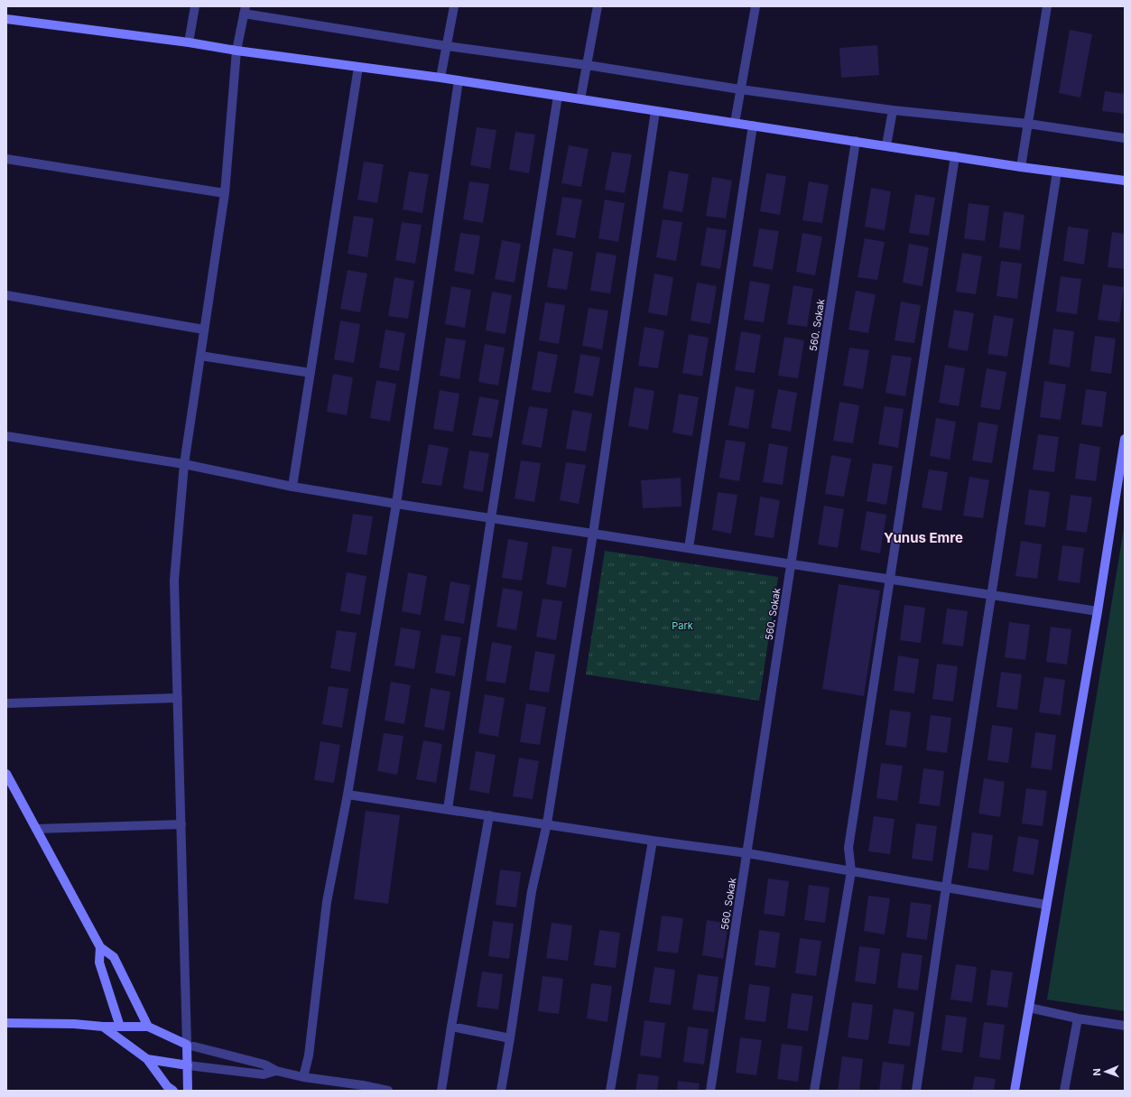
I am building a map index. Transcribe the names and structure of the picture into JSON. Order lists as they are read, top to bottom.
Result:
{
  "streets": {
    "street": ["560. Sokak"]
  },
  "districts": ["Yunus Emre"],
  "parks": ["Park"],
  "north": "left"
}
